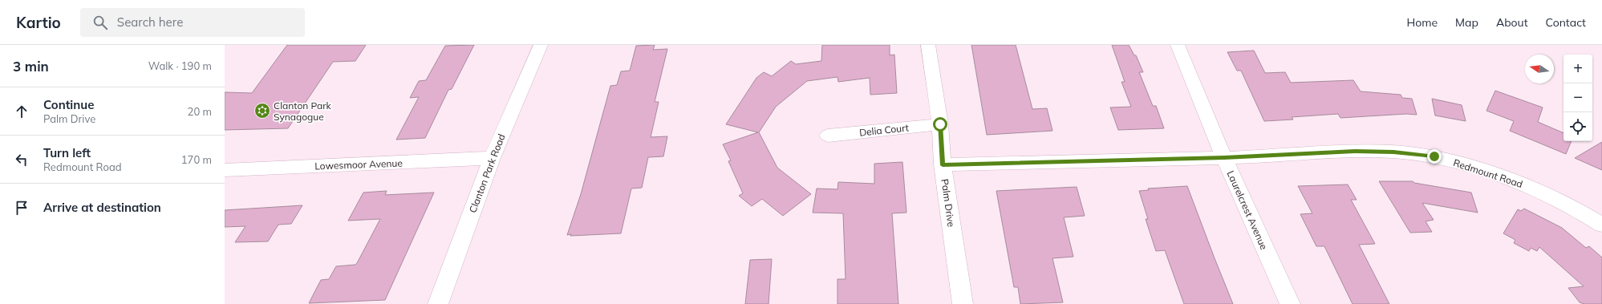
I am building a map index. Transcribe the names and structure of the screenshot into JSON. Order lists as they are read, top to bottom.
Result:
{
  "streets": {
    "street": [
      "Delia Court",
      "Lowesmoor Avenue",
      "Clanton Park Road",
      "Redmount Road",
      "Palm Drive",
      "Laurelcrest Avenue"
    ]
  },
  "crossings": [
    ["Delia Court", "Palm Drive"],
    ["Lowesmoor Avenue", "Clanton Park Road"],
    ["Redmount Road", "Palm Drive"],
    ["Redmount Road", "Laurelcrest Avenue"]
  ],
  "places": {
    "synagogue": ["Clanton Park Synagogue"]
  },
  "north": "left",
  "page": {
    "header": "Kartio",
    "search": "Search here",
    "nav": [
      "Home",
      "Map",
      "About",
      "Contact"
    ],
    "heading": ["3 min", "Walk · 190 m"],
    "map_buttons": ["+", "−"],
    "list": [
      ["Continue", "Palm Drive", "20 m"],
      ["Turn left", "Redmount Road", "170 m"],
      "Arrive at destination"
    ]
  }
}
